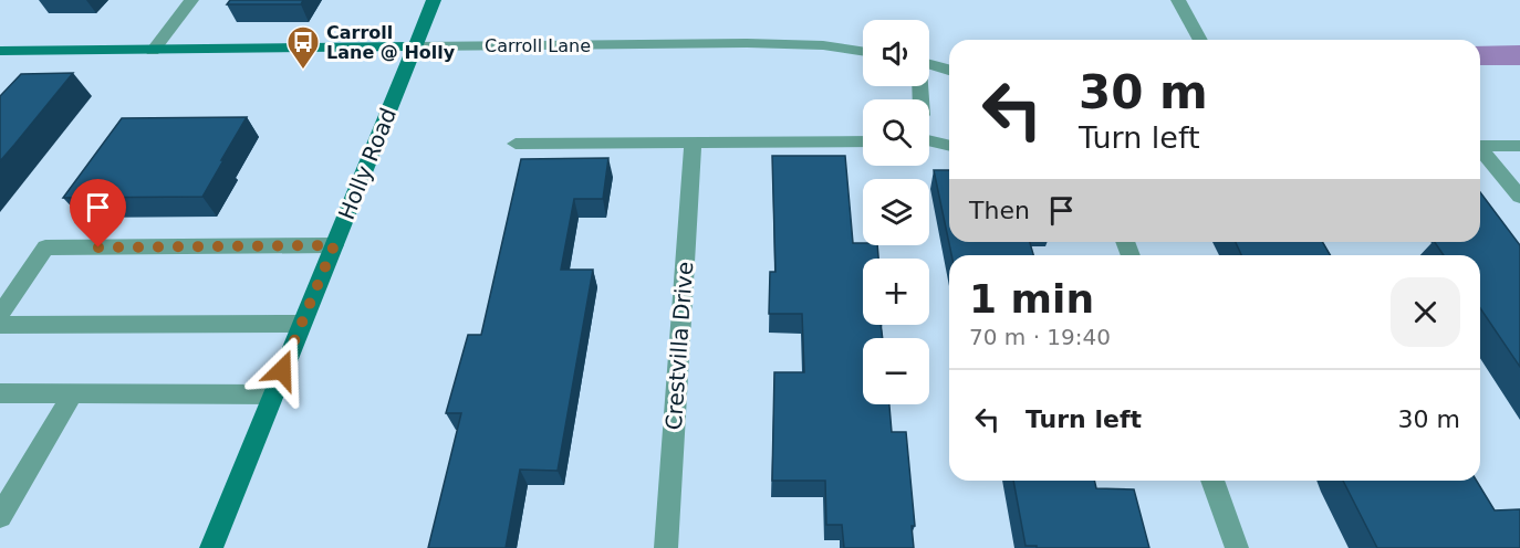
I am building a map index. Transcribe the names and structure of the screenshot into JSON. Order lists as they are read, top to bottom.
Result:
{
  "streets": {
    "main road": ["Carroll Lane", "Holly Road"],
    "street": ["Crestvilla Drive"]
  },
  "crossings": [
    ["Carroll Lane", "Holly Road"]
  ],
  "places": {
    "bus stop": ["Carroll Lane @ Holly"]
  },
  "page": {
    "map_buttons": ["+", "−"],
    "turn": ["30 m", "Turn left"],
    "then": "Then",
    "heading": ["1 min", "70 m · 19:40"],
    "list": [
      {
        "name": "Turn left",
        "value": "30 m"
      }
    ]
  }
}
